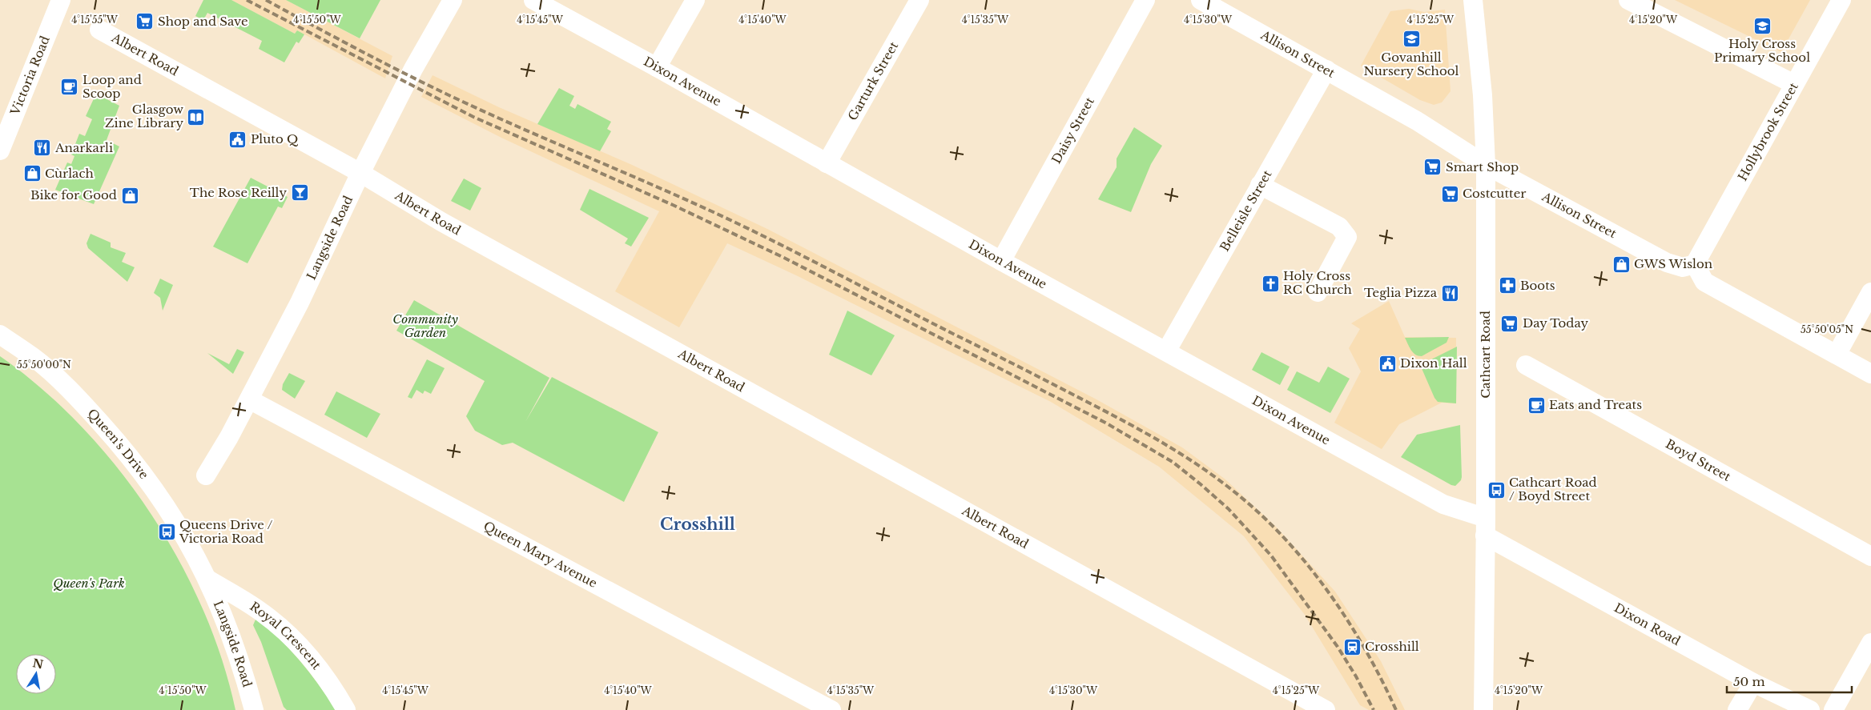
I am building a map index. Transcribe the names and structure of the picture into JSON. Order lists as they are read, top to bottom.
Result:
{
  "streets": {
    "street": [
      "Allison Street",
      "Albert Road",
      "Victoria Road",
      "Dixon Avenue",
      "Garturk Street",
      "Daisy Street",
      "Hollybrook Street",
      "Belleisle Street",
      "Langside Road",
      "Cathcart Road",
      "Queen's Drive",
      "Boyd Street",
      "Queen Mary Avenue",
      "Dixon Road",
      "Royal Crescent"
    ]
  },
  "crossings": [
    ["Allison Street", "Hollybrook Street"],
    ["Allison Street", "Belleisle Street"],
    ["Allison Street", "Cathcart Road"],
    ["Albert Road", "Langside Road"],
    ["Dixon Avenue", "Garturk Street"],
    ["Dixon Avenue", "Daisy Street"],
    ["Dixon Avenue", "Belleisle Street"],
    ["Dixon Avenue", "Cathcart Road"],
    ["Dixon Avenue", "Dixon Road"],
    ["Langside Road", "Queen's Drive"],
    ["Langside Road", "Queen Mary Avenue"],
    ["Langside Road", "Royal Crescent"],
    ["Cathcart Road", "Dixon Road"],
    ["Queen's Drive", "Royal Crescent"]
  ],
  "districts": ["Crosshill"],
  "parks": ["Community Garden", "Queen's Park"],
  "places": {
    "supermarket": [
      "Shop and Save",
      "Smart Shop",
      "Costcutter",
      "Day Today"
    ],
    "school or university": ["Holy Cross Primary School", "Govanhill Nursery School"],
    "cafe": ["Loop and Scoop", "Eats and Treats"],
    "library": ["Glasgow Zine Library"],
    "public building": ["Pluto Q", "Dixon Hall"],
    "restaurant": ["Anarkarli", "Teglia Pizza"],
    "shop": ["Cùrlach", "Bike for Good", "GWS Wislon"],
    "bar": ["The Rose Reilly"],
    "church": ["Holy Cross RC Church"],
    "pharmacy": ["Boots"],
    "bus stop": ["Cathcart Road / Boyd Street", "Queens Drive / Victoria Road"],
    "station": ["Crosshill"]
  },
  "scale_bar": "50 m",
  "north": "top",
  "coordinates": [
    "4°15'55\"W",
    "4°15'50\"W",
    "4°15'45\"W",
    "4°15'40\"W",
    "4°15'35\"W",
    "4°15'30\"W",
    "4°15'25\"W",
    "4°15'20\"W",
    "55°50'05\"N",
    "55°50'00\"N"
  ]
}
